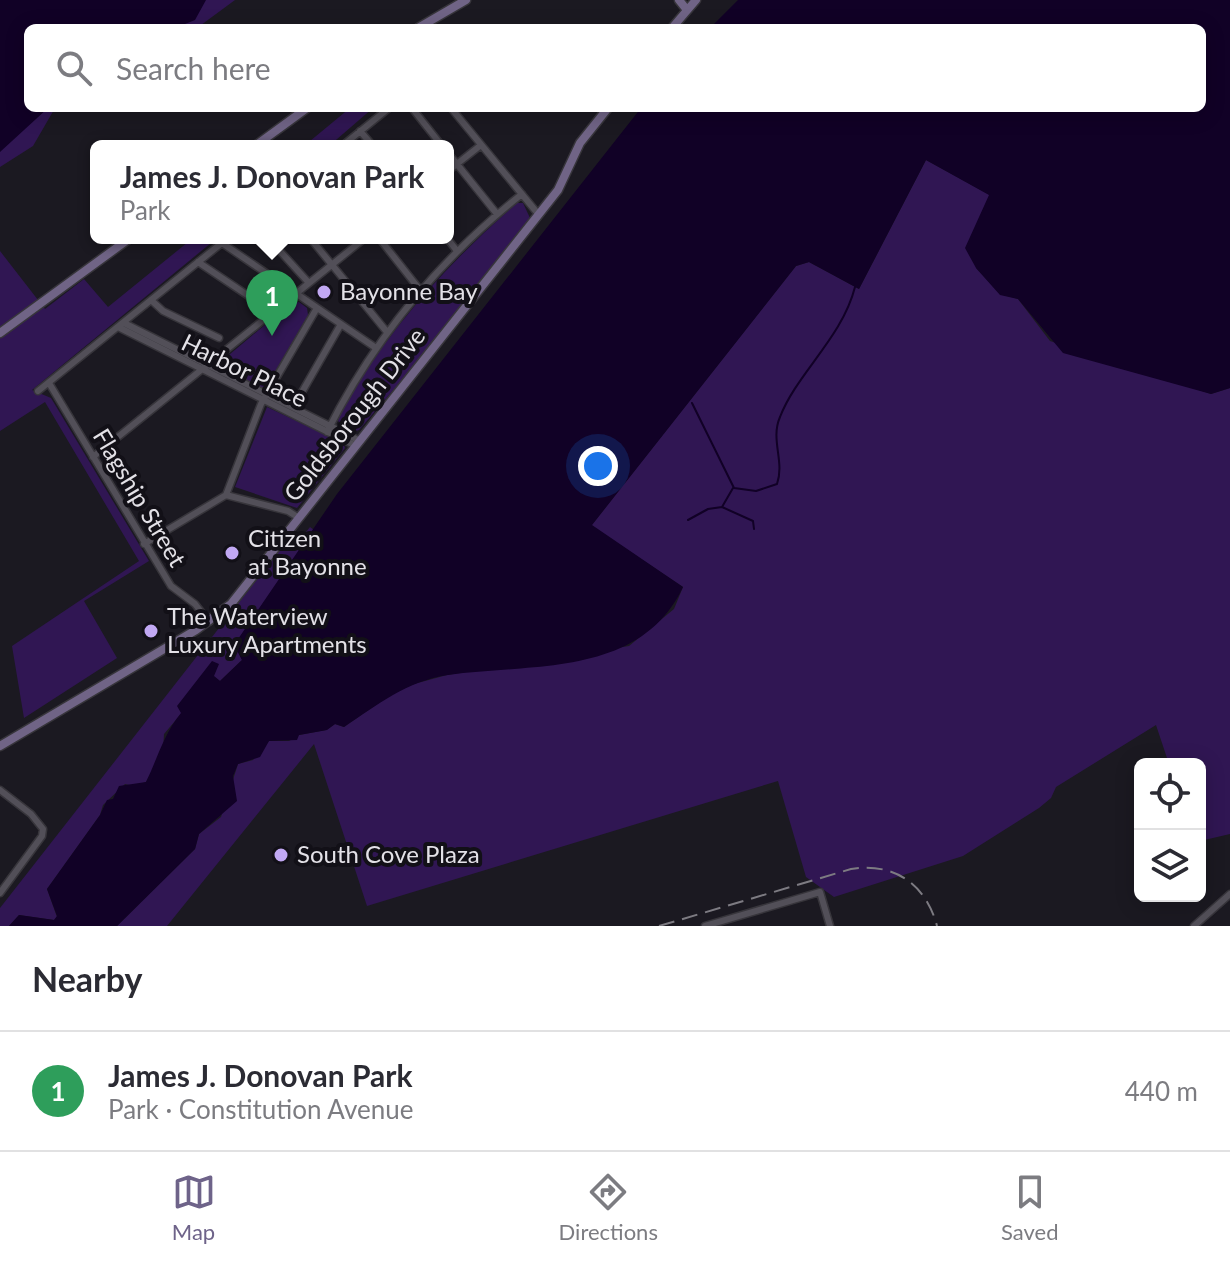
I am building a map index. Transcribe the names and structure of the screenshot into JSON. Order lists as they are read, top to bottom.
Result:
{
  "streets": {
    "street": ["Harbor Place", "Goldsborough Drive", "Flagship Street"]
  },
  "crossings": [
    ["Harbor Place", "Goldsborough Drive"],
    ["Goldsborough Drive", "Flagship Street"]
  ],
  "places": [
    "Bayonne Bay",
    "Citizen at Bayonne",
    "The Waterview Luxury Apartments",
    "South Cove Plaza"
  ],
  "page": {
    "search": "Search here",
    "popup": ["James J. Donovan Park", "Park"],
    "pins": "1",
    "heading": "Nearby",
    "list": [
      {
        "mark": "1",
        "name": "James J. Donovan Park",
        "note": "Park · Constitution Avenue",
        "value": "440 m"
      }
    ],
    "nav": ["Map", "Directions", "Saved"]
  }
}
